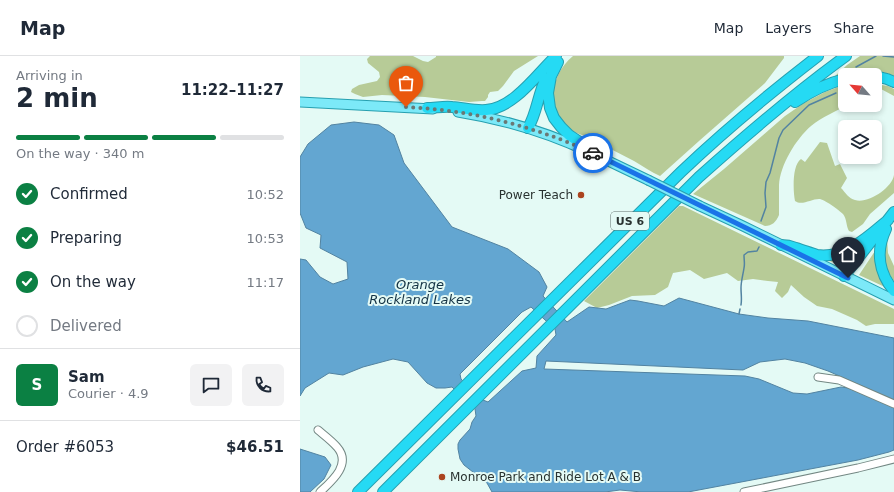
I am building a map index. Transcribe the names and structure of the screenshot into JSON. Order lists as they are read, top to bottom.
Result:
{
  "streets": {
    "highway": ["US 6"]
  },
  "water": ["Orange Rockland Lakes"],
  "places": ["Power Teach", "Monroe Park and Ride Lot A & B"],
  "north": "top left",
  "page": {
    "header": "Map",
    "nav": ["Map", "Layers", "Share"],
    "heading": ["2 min", "Arriving in", "11:22–11:27"],
    "panel": [
      "Sam",
      "Courier · 4.9",
      "Order #6053",
      "$46.51"
    ],
    "bar": "On the way · 340 m",
    "list": [
      ["Confirmed", "10:52"],
      ["Preparing", "10:53"],
      ["On the way", "11:17"],
      "Delivered"
    ],
    "round": "S"
  }
}
